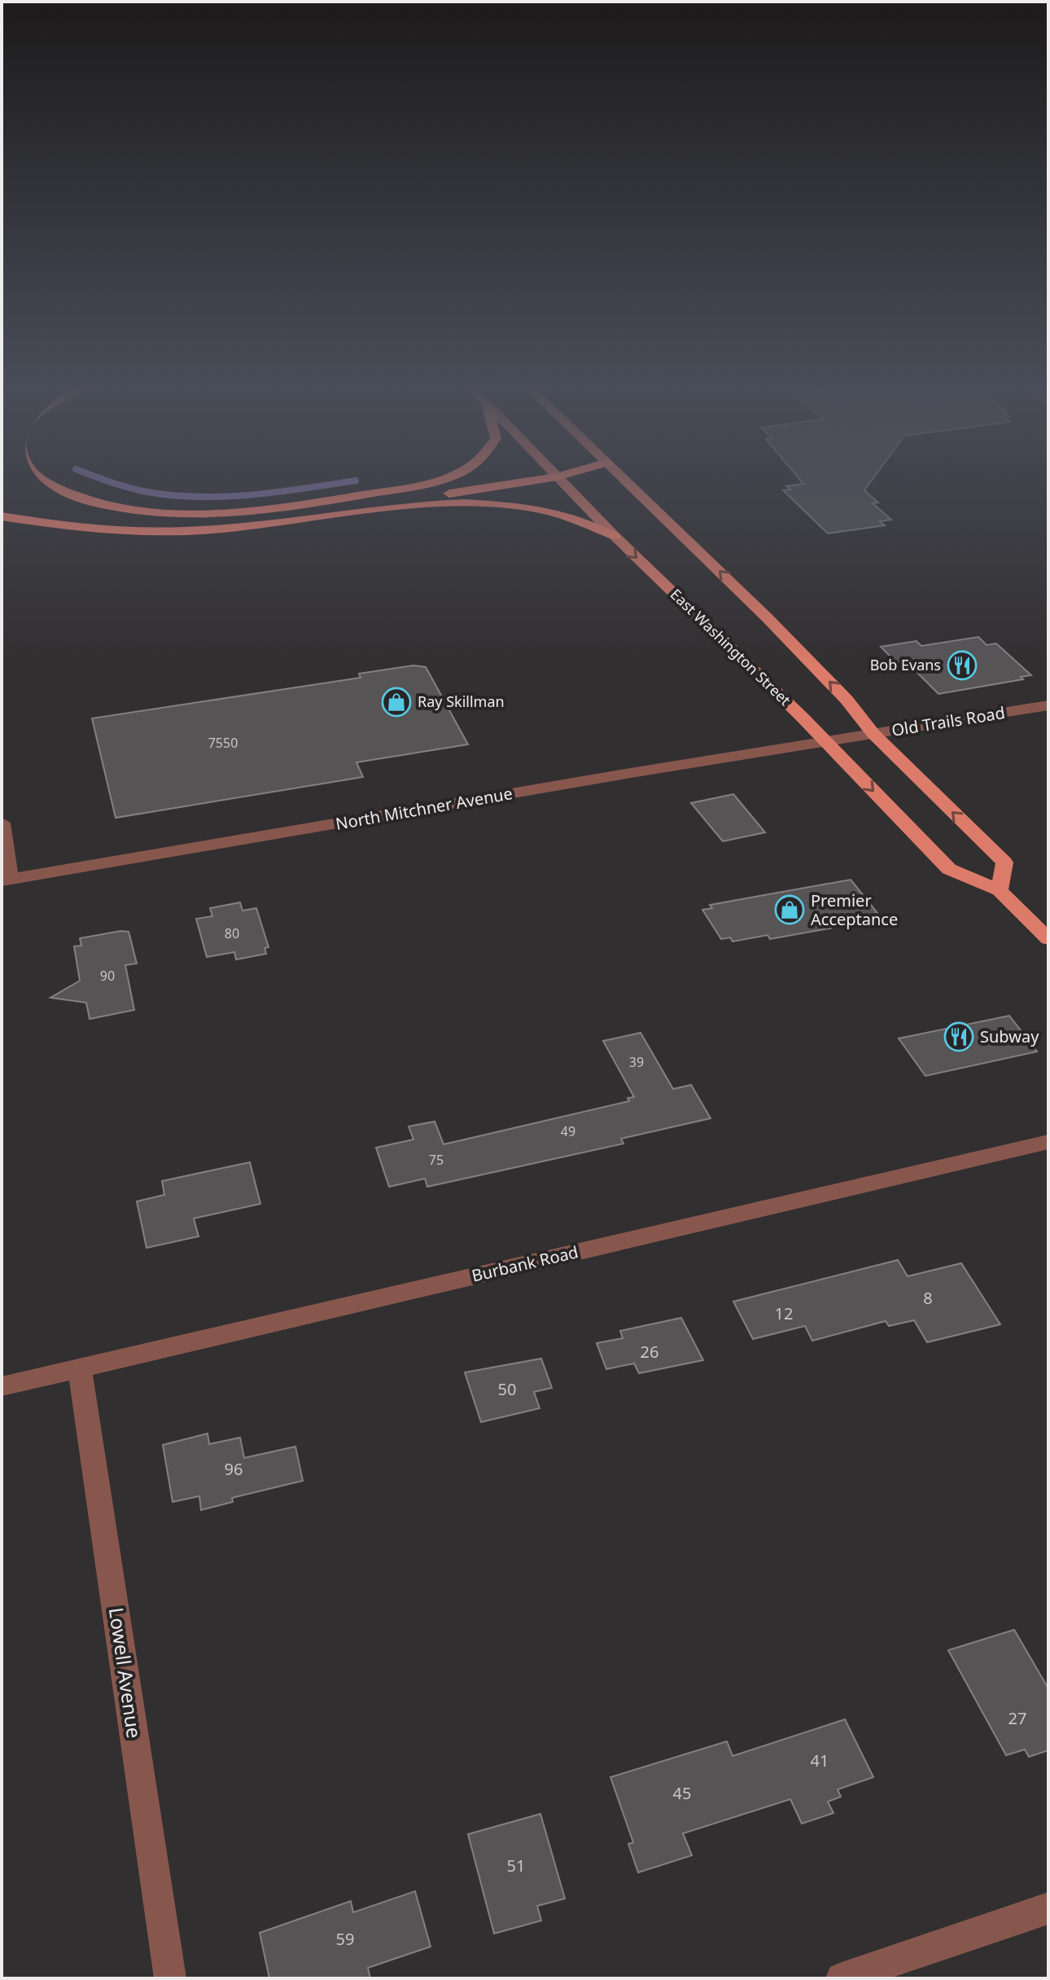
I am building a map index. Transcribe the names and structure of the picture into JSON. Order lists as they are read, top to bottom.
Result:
{
  "streets": {
    "main road": ["East Washington Street"],
    "street": [
      "Old Trails Road",
      "North Mitchner Avenue",
      "Burbank Road",
      "Lowell Avenue"
    ]
  },
  "crossings": [
    ["East Washington Street", "North Mitchner Avenue"],
    ["Old Trails Road", "North Mitchner Avenue"],
    ["Burbank Road", "Lowell Avenue"]
  ],
  "places": {
    "restaurant": ["Bob Evans", "Subway"],
    "shop": ["Ray Skillman", "Premier Acceptance"]
  },
  "house_numbers": [
    "7550",
    "80",
    "90",
    "39",
    "49",
    "75",
    "8",
    "12",
    "26",
    "50",
    "96",
    "27",
    "41",
    "45",
    "51",
    "59"
  ]
}
